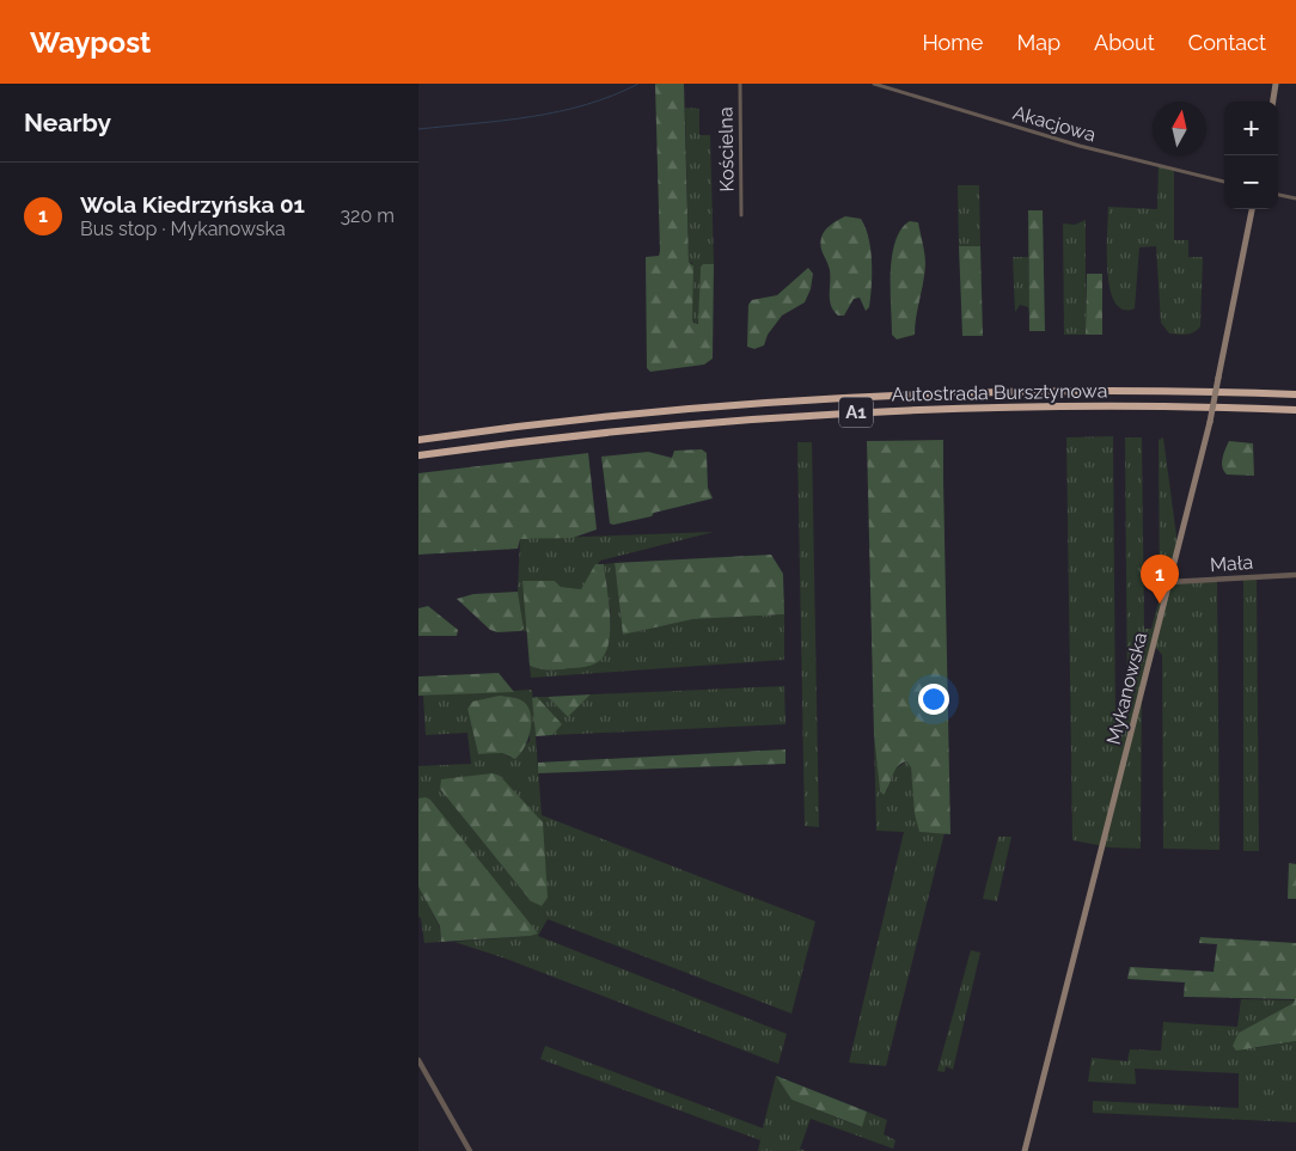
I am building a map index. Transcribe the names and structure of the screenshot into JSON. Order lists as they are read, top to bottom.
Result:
{
  "streets": {
    "highway": ["Autostrada Bursztynowa", "A1"],
    "main road": ["Mykanowska"],
    "street": ["Akacjowa", "Kościelna", "Mała"]
  },
  "crossings": [
    ["Mała", "Mykanowska"]
  ],
  "north": "top",
  "page": {
    "header": "Waypost",
    "nav": [
      "Home",
      "Map",
      "About",
      "Contact"
    ],
    "heading": "Nearby",
    "map_buttons": ["+", "−"],
    "list": [
      {
        "mark": "1",
        "name": "Wola Kiedrzyńska 01",
        "note": "Bus stop · Mykanowska",
        "value": "320 m"
      }
    ],
    "pins": "1"
  }
}
